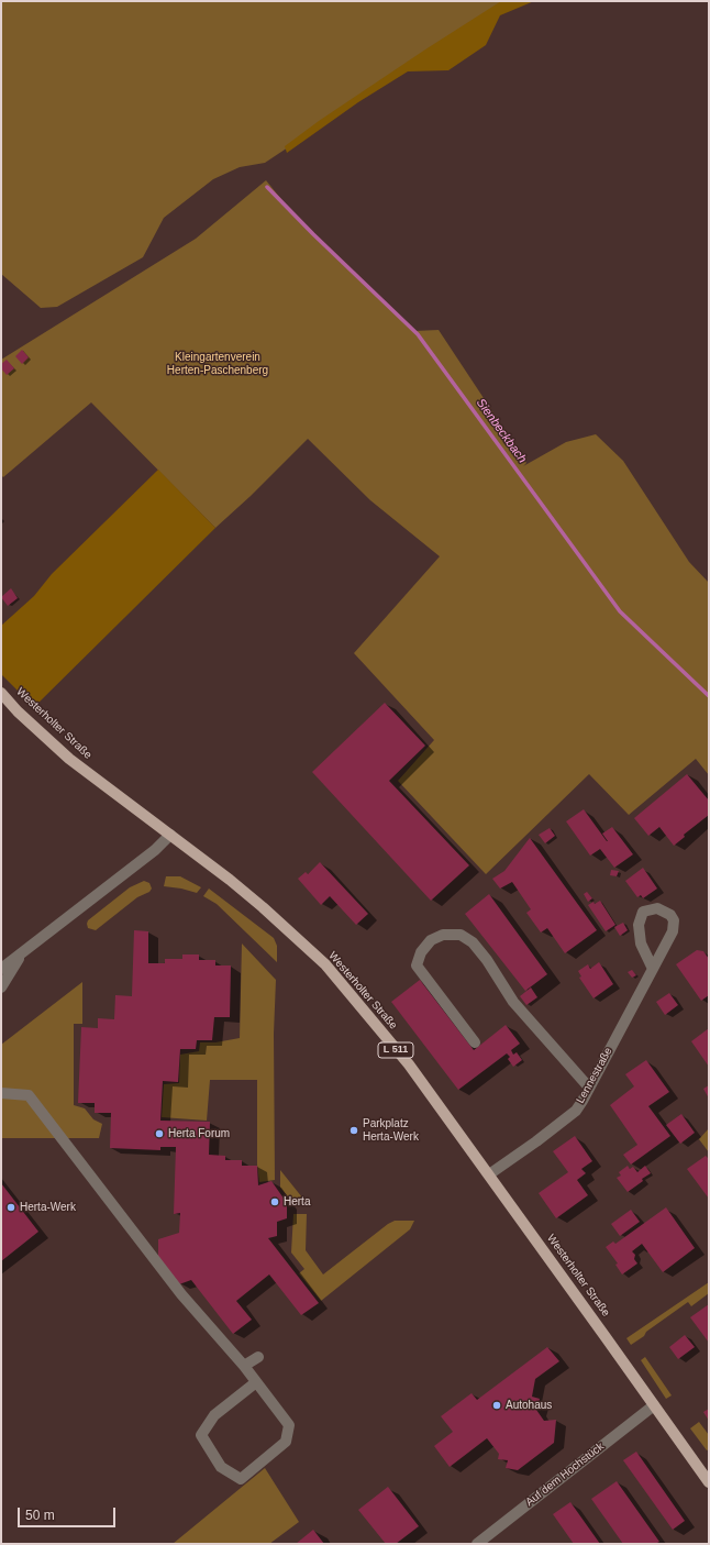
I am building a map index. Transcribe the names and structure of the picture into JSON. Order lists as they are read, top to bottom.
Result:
{
  "streets": {
    "main road": ["Westerholter Straße", "L 511"],
    "street": ["Lennestraße", "Auf dem Hochstück"]
  },
  "crossings": [
    ["Westerholter Straße", "Lennestraße"],
    ["Westerholter Straße", "Auf dem Hochstück"]
  ],
  "water": ["Sienbeckbach"],
  "parks": ["Kleingartenverein Herten-Paschenberg"],
  "places": [
    "Parkplatz Herta-Werk",
    "Herta Forum",
    "Herta",
    "Herta-Werk",
    "Autohaus"
  ],
  "scale_bar": "50 m"
}
